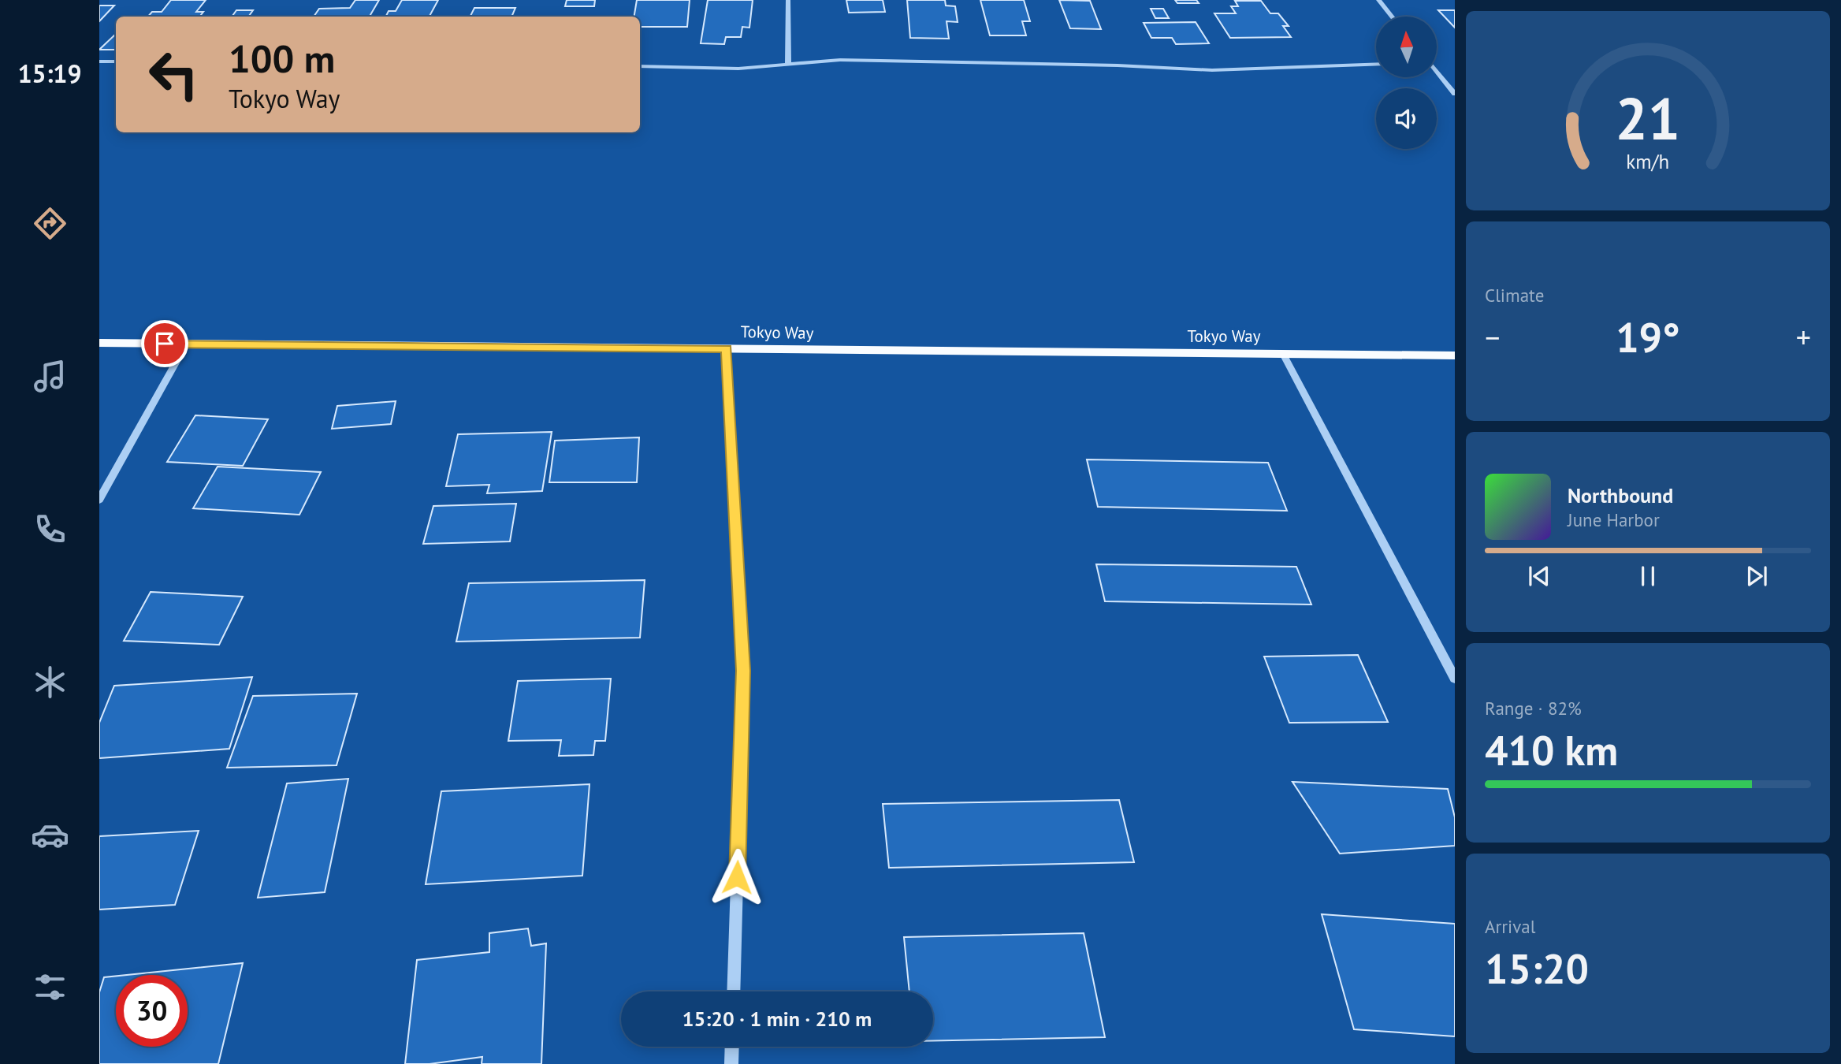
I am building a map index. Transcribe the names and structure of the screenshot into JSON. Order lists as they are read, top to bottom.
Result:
{
  "streets": {
    "main road": ["Tokyo Way"]
  },
  "north": "top",
  "page": {
    "tabs": "15:19",
    "turn": ["100 m", "Tokyo Way"],
    "tile": [
      "Climate",
      ["Range · 82%", "410 km"],
      ["Arrival", "15:20"]
    ],
    "heat": ["−", "19°", "+"],
    "song": ["Northbound", "June Harbor"],
    "limit": "30",
    "trip": "15:20 · 1 min · 210 m",
    "gauge": ["21", "km/h"]
  }
}
